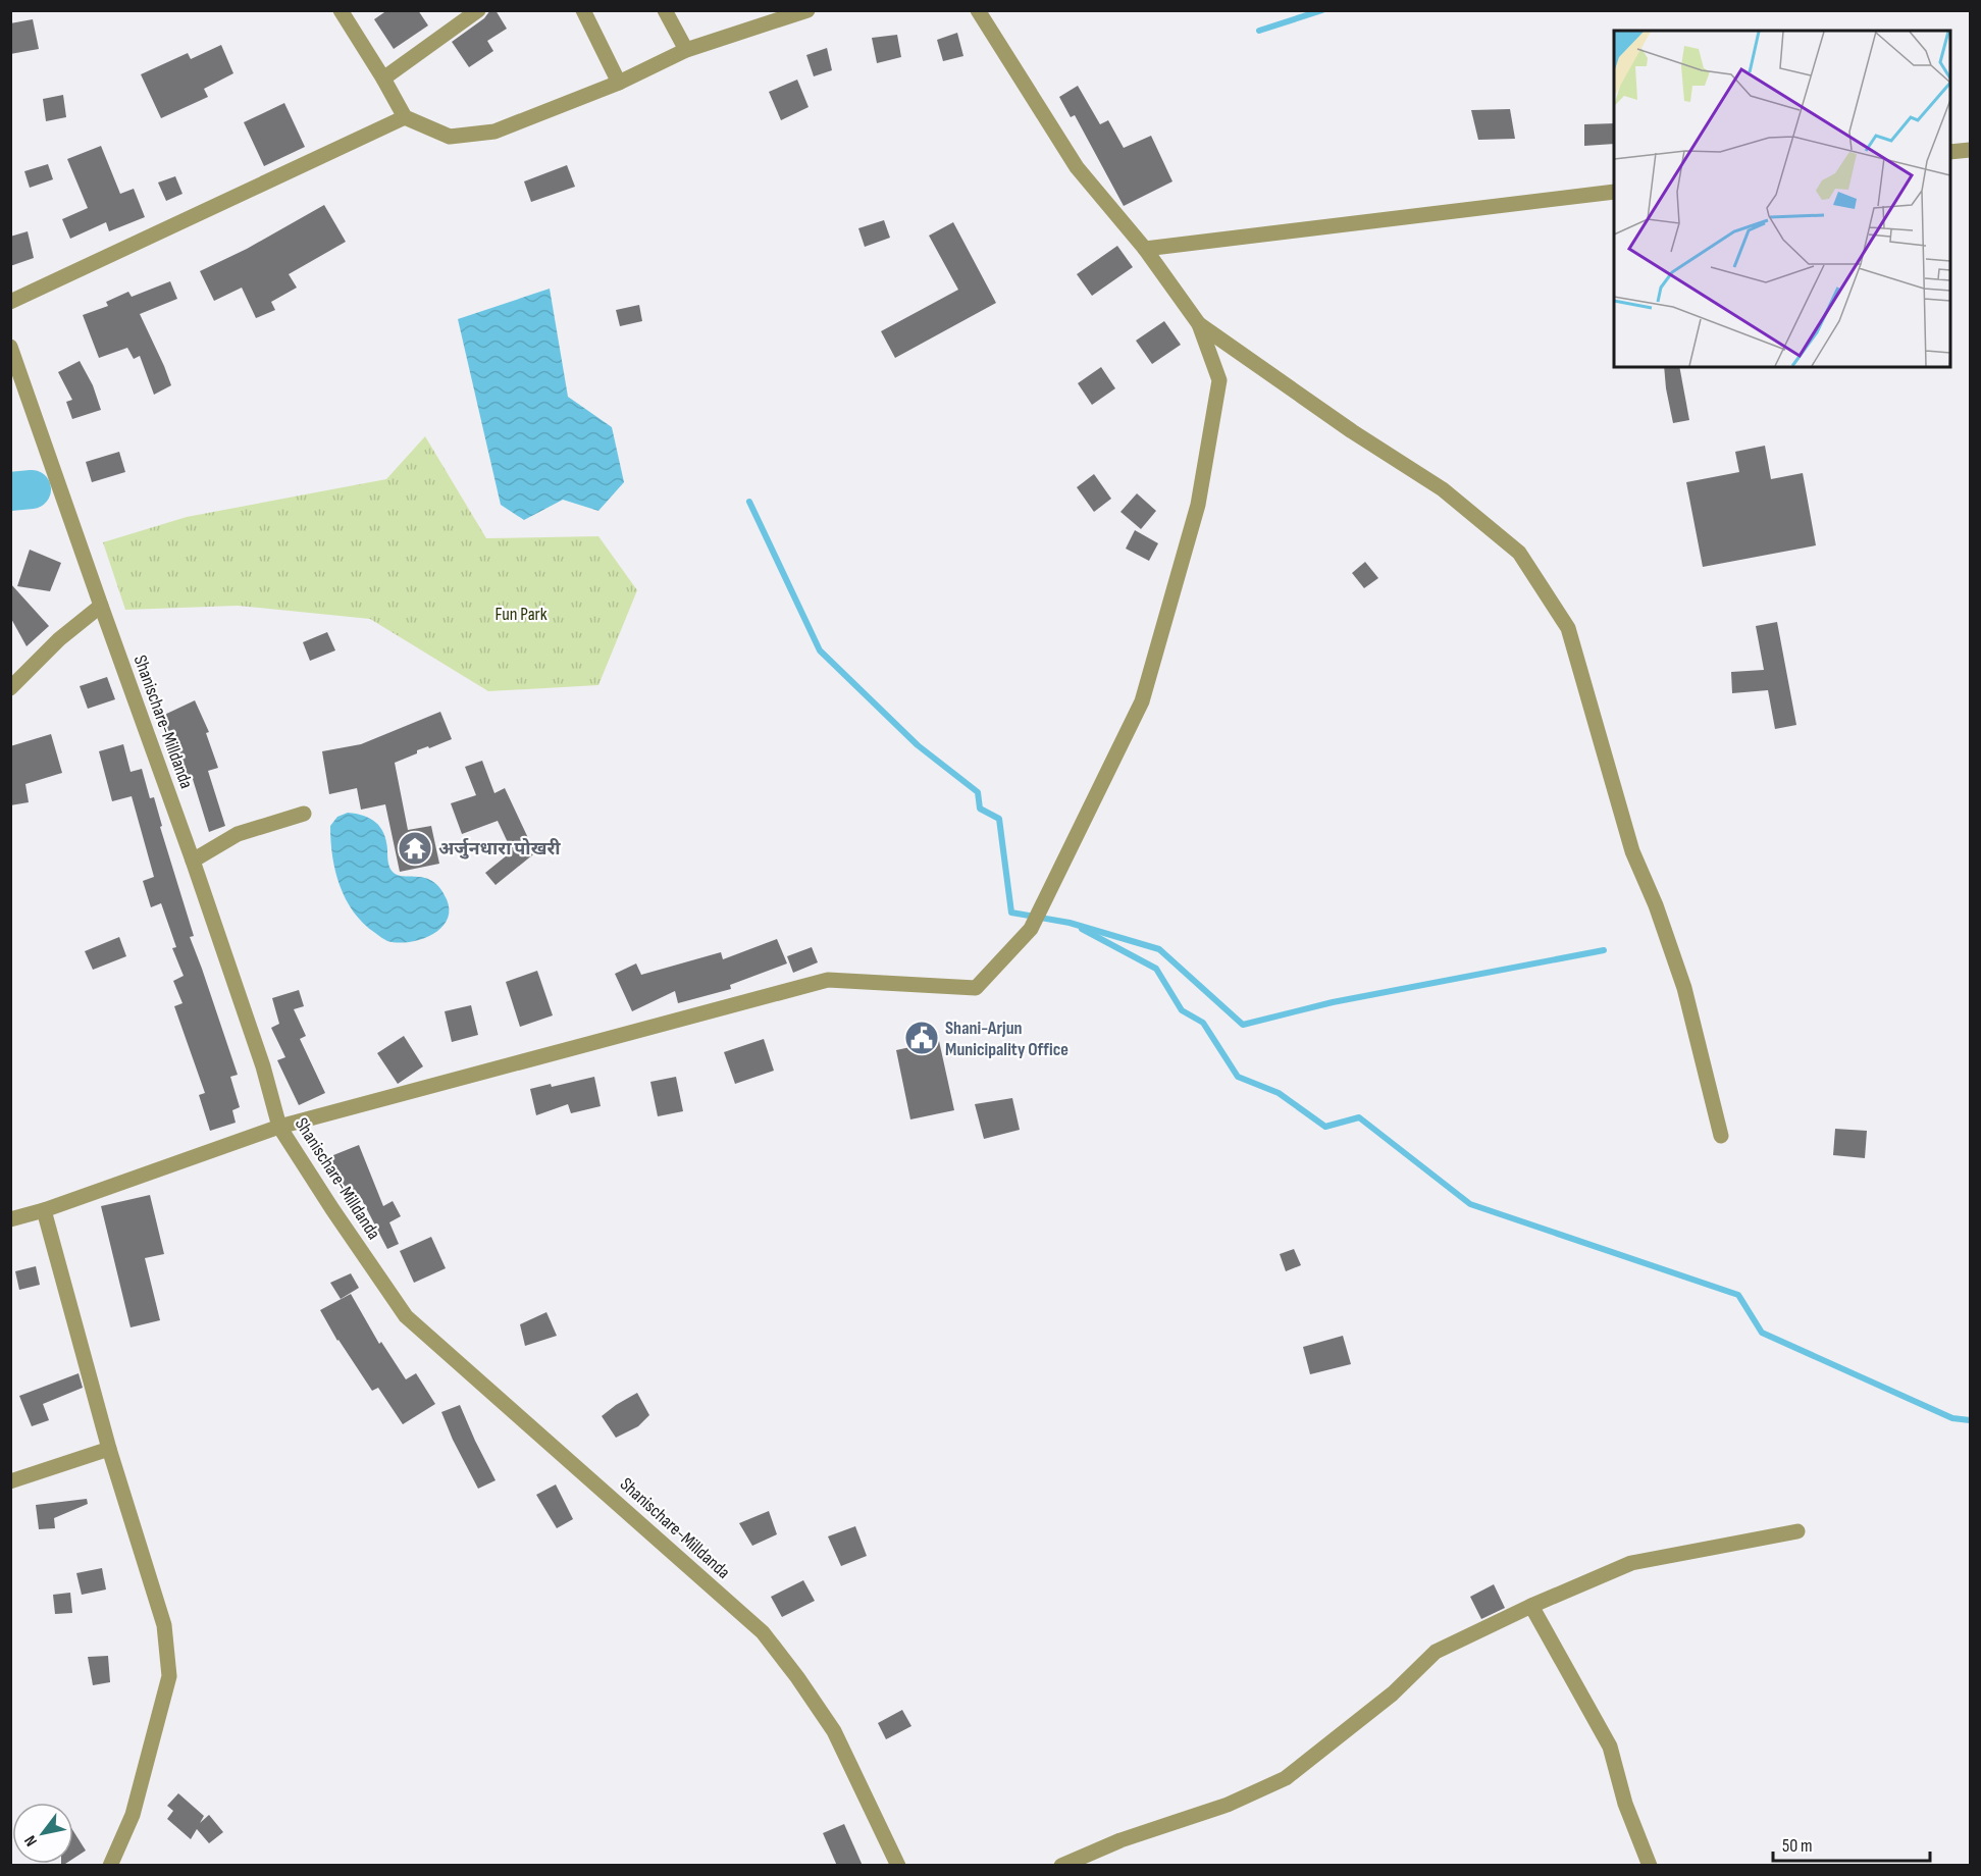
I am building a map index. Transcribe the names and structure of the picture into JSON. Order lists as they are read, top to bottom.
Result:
{
  "streets": {
    "street": ["Shanischare-Milldanda"]
  },
  "parks": ["Fun Park"],
  "places": {
    "temple": ["अर्जुनधारा पोखरी"],
    "public building": ["Shani-Arjun Municipality Office"]
  },
  "scale_bar": "50 m",
  "north": "bottom left"
}
